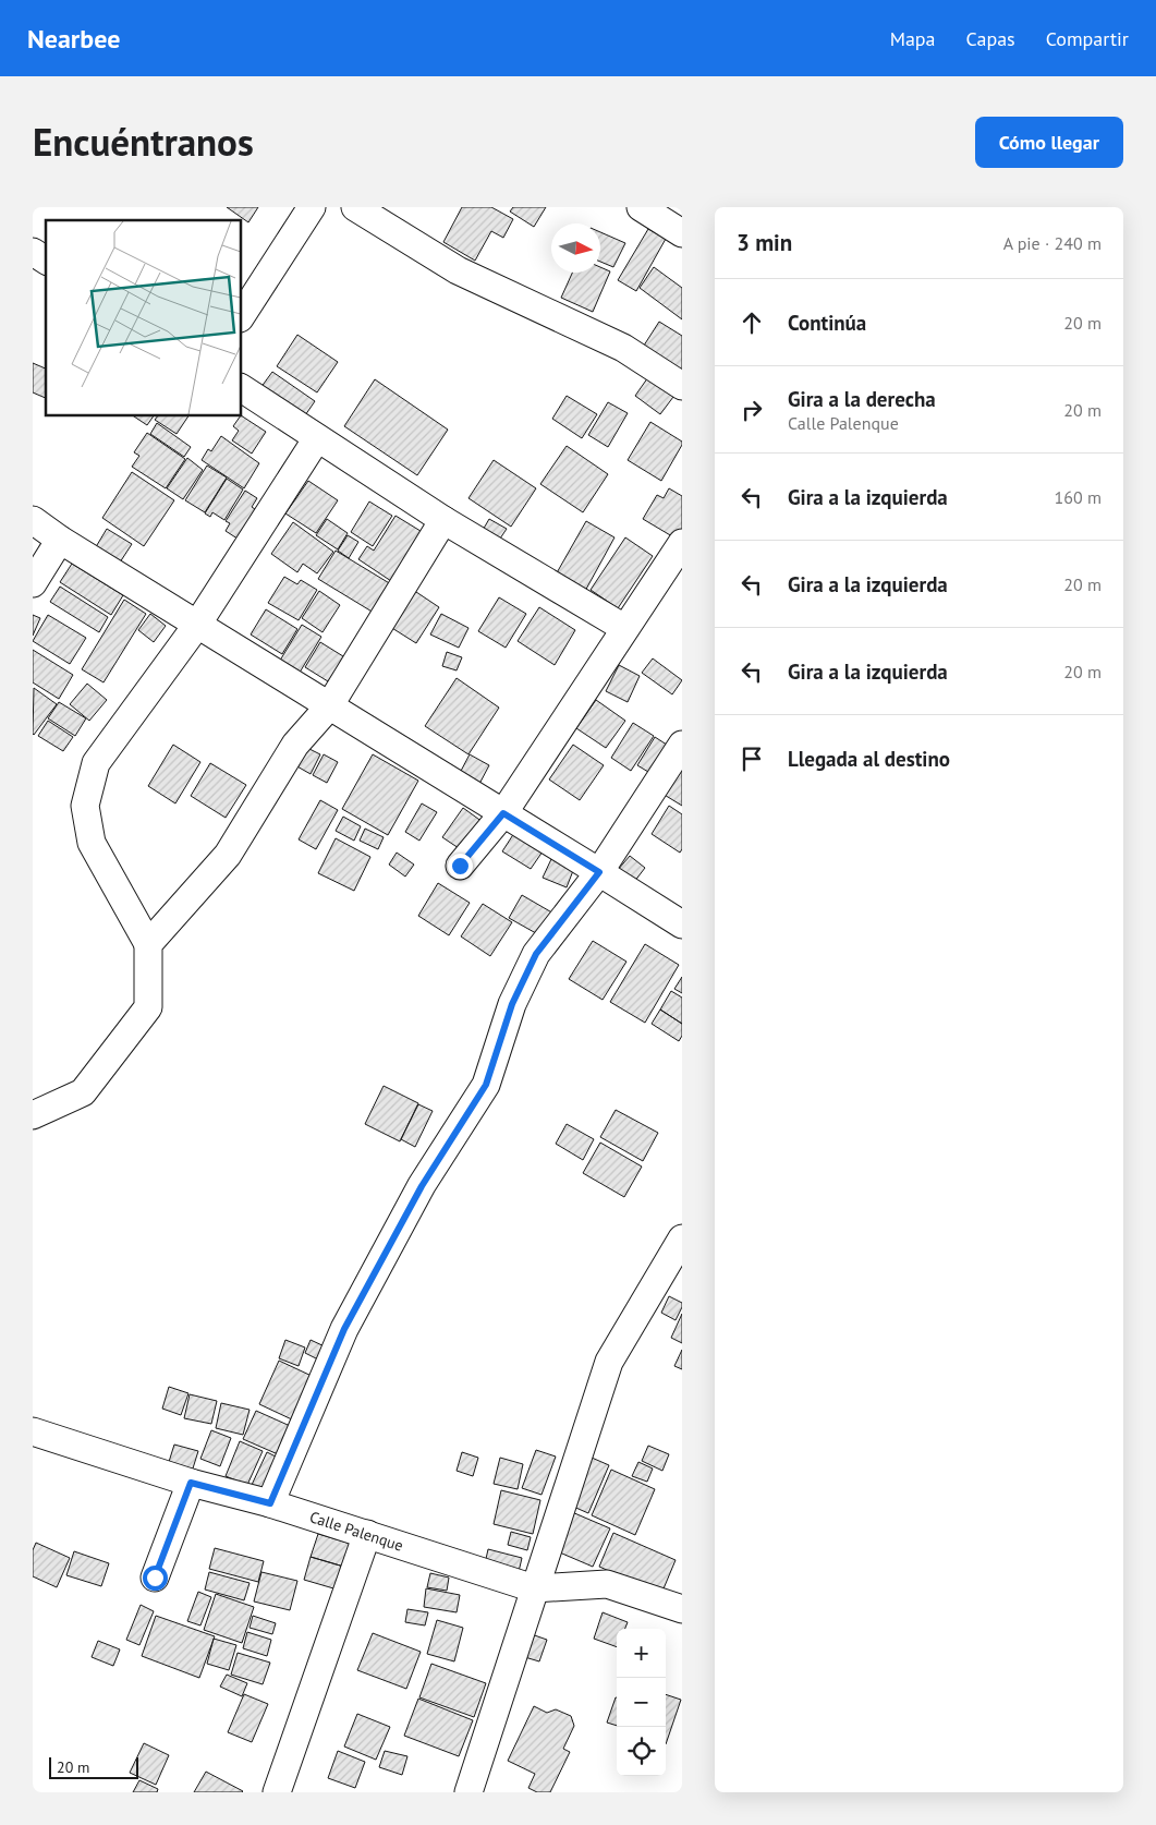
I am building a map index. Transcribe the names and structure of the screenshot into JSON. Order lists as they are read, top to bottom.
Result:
{
  "streets": {
    "street": ["Calle Palenque"]
  },
  "scale_bar": "20 m",
  "north": "right",
  "page": {
    "header": "Nearbee",
    "nav": ["Mapa", "Capas", "Compartir"],
    "title": "Encuéntranos",
    "buttons": "Cómo llegar",
    "heading": ["3 min", "A pie · 240 m"],
    "list": [
      ["Continúa", "20 m"],
      ["Gira a la derecha", "Calle Palenque", "20 m"],
      ["Gira a la izquierda", "160 m"],
      ["Gira a la izquierda", "20 m"],
      ["Gira a la izquierda", "20 m"],
      "Llegada al destino"
    ],
    "map_buttons": ["+", "−"],
    "scale": "20 m"
  }
}
